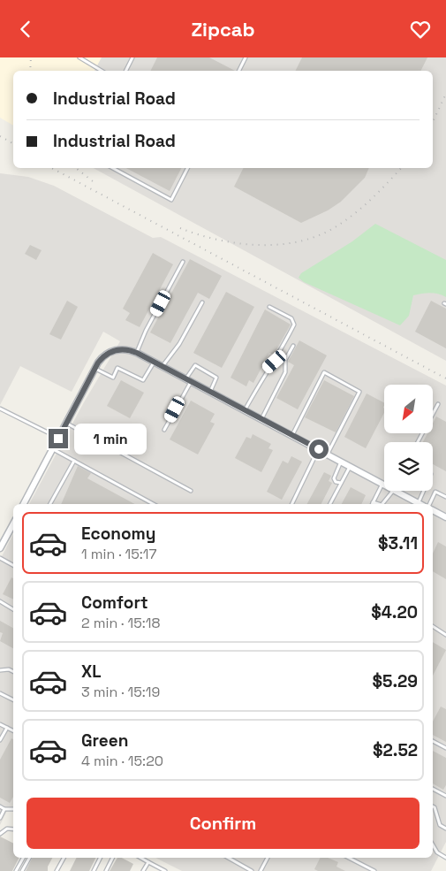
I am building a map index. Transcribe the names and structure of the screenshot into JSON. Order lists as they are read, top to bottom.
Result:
{
  "north": "bottom left",
  "page": {
    "header": "Zipcab",
    "banner": ["Industrial Road", "Industrial Road"],
    "bubble": "1 min",
    "list": [
      {
        "name": "Economy",
        "note": "1 min · 15:17",
        "value": "$3.11"
      },
      {
        "name": "Comfort",
        "note": "2 min · 15:18",
        "value": "$4.20"
      },
      {
        "name": "XL",
        "note": "3 min · 15:19",
        "value": "$5.29"
      },
      {
        "name": "Green",
        "note": "4 min · 15:20",
        "value": "$2.52"
      }
    ],
    "buttons": "Confirm"
  }
}
